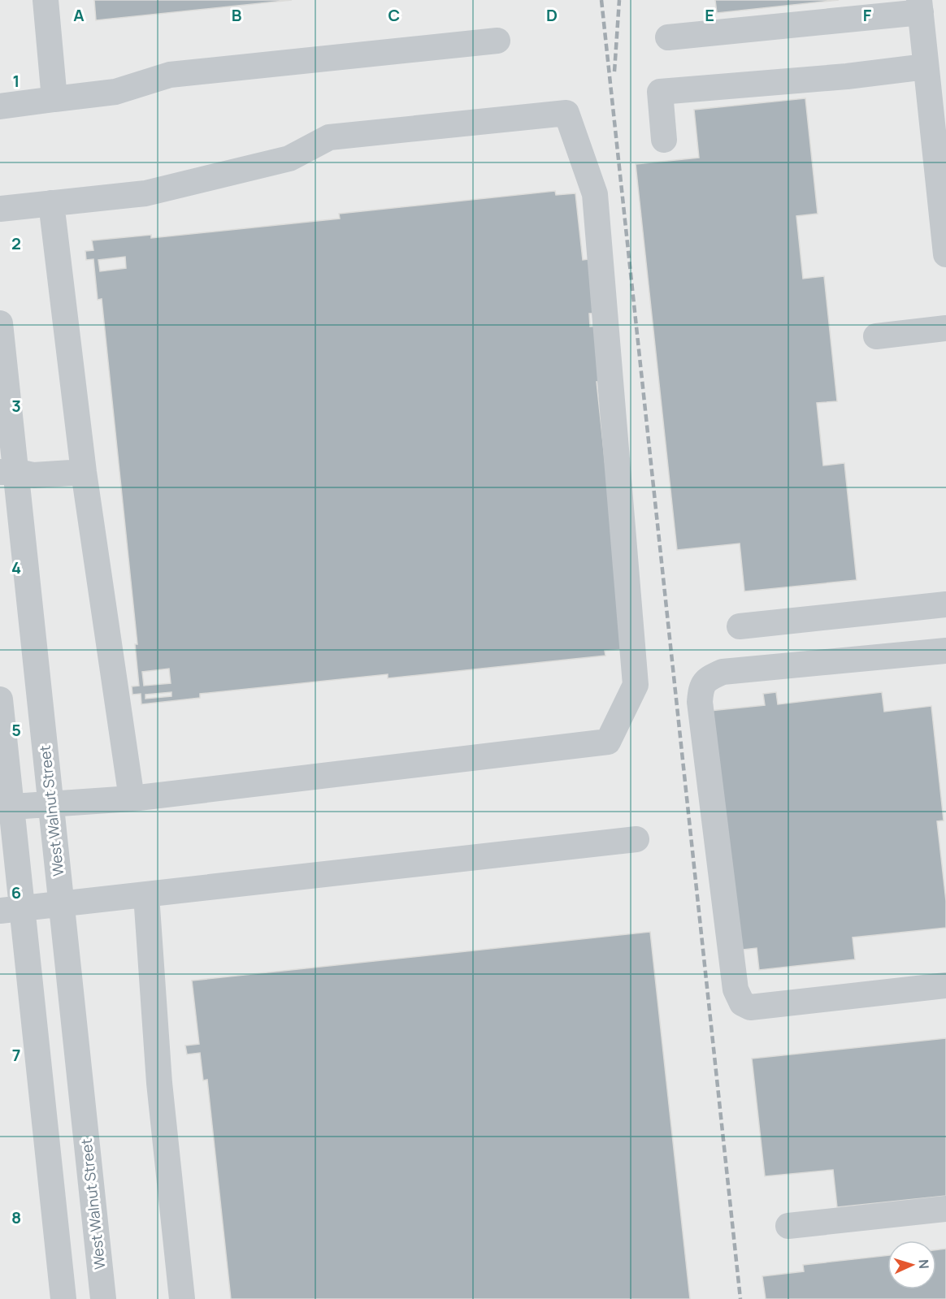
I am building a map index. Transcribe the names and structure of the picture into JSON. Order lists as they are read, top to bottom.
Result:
{
  "streets": {
    "street": ["West Walnut Street"]
  },
  "north": "right",
  "grid": {
    "columns": [
      "A",
      "B",
      "C",
      "D",
      "E",
      "F"
    ],
    "rows": [
      "1",
      "2",
      "3",
      "4",
      "5",
      "6",
      "7",
      "8"
    ]
  }
}
